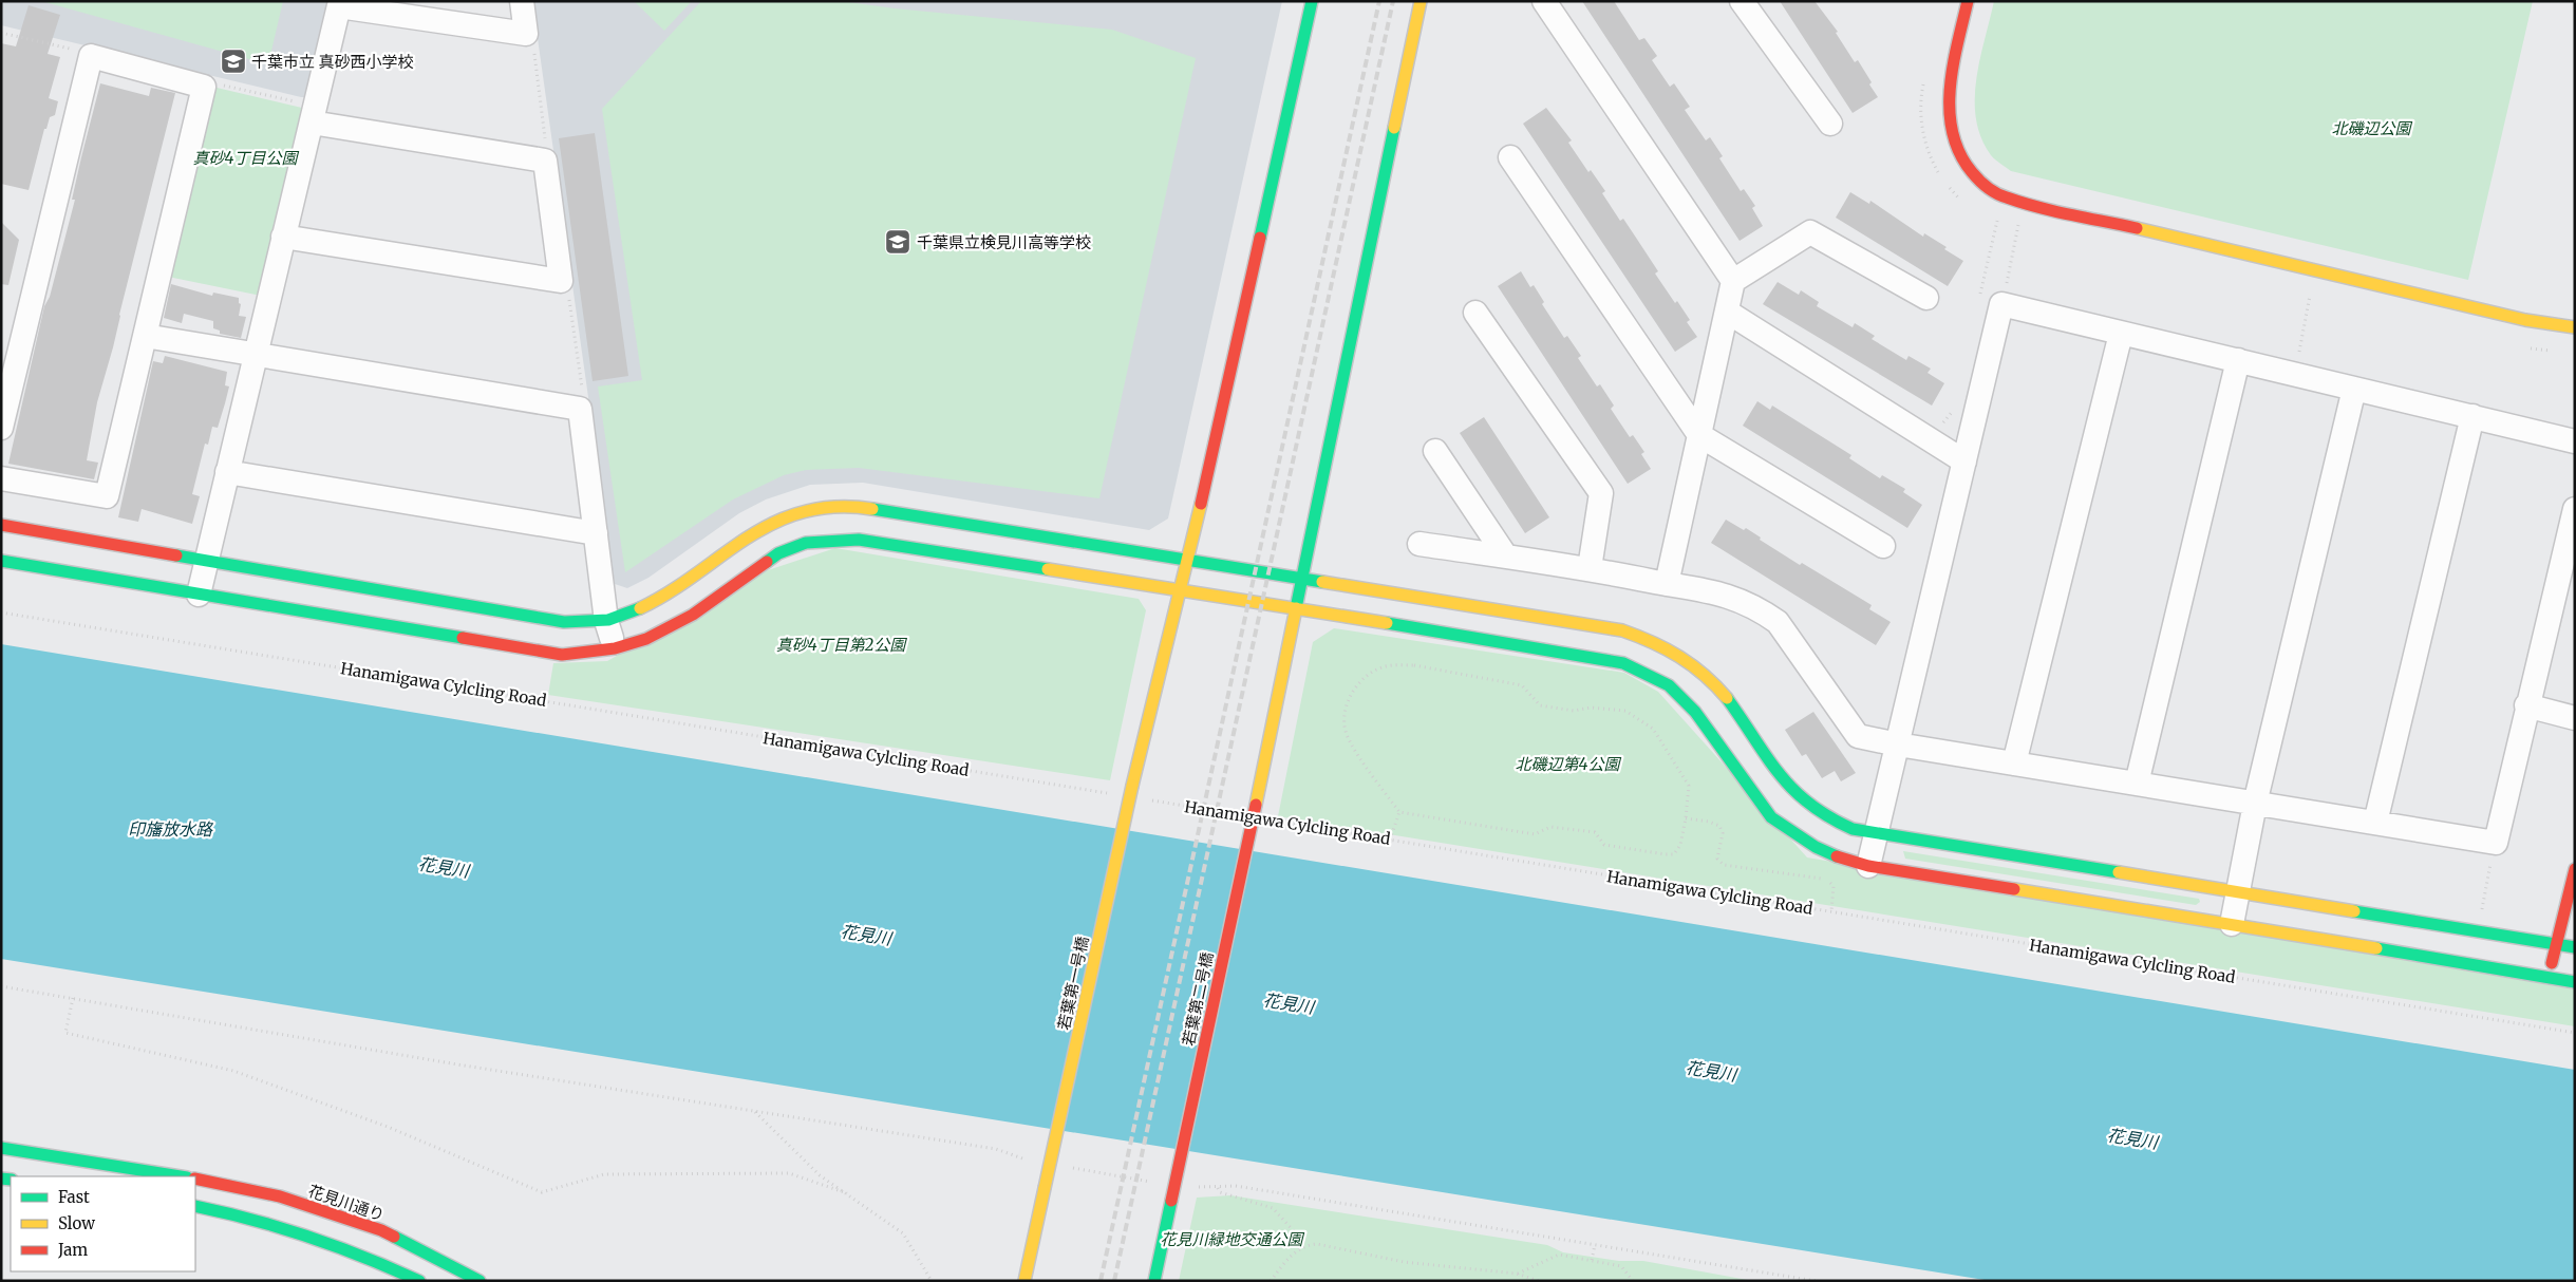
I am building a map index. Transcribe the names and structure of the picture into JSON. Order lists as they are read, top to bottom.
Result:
{
  "streets": {
    "street": ["若葉第一号橋", "若葉第二号橋", "花見川通り"],
    "path": ["Hanamigawa Cylcling Road"]
  },
  "water": ["印旛放水路", "花見川"],
  "parks": [
    "北磯辺公園",
    "真砂4丁目公園",
    "真砂4丁目第2公園",
    "北磯辺第4公園",
    "花見川緑地交通公園"
  ],
  "places": {
    "school or university": ["千葉市立 真砂西小学校", "千葉県立検見川高等学校"]
  },
  "legend": ["Fast", "Slow", "Jam"]
}
